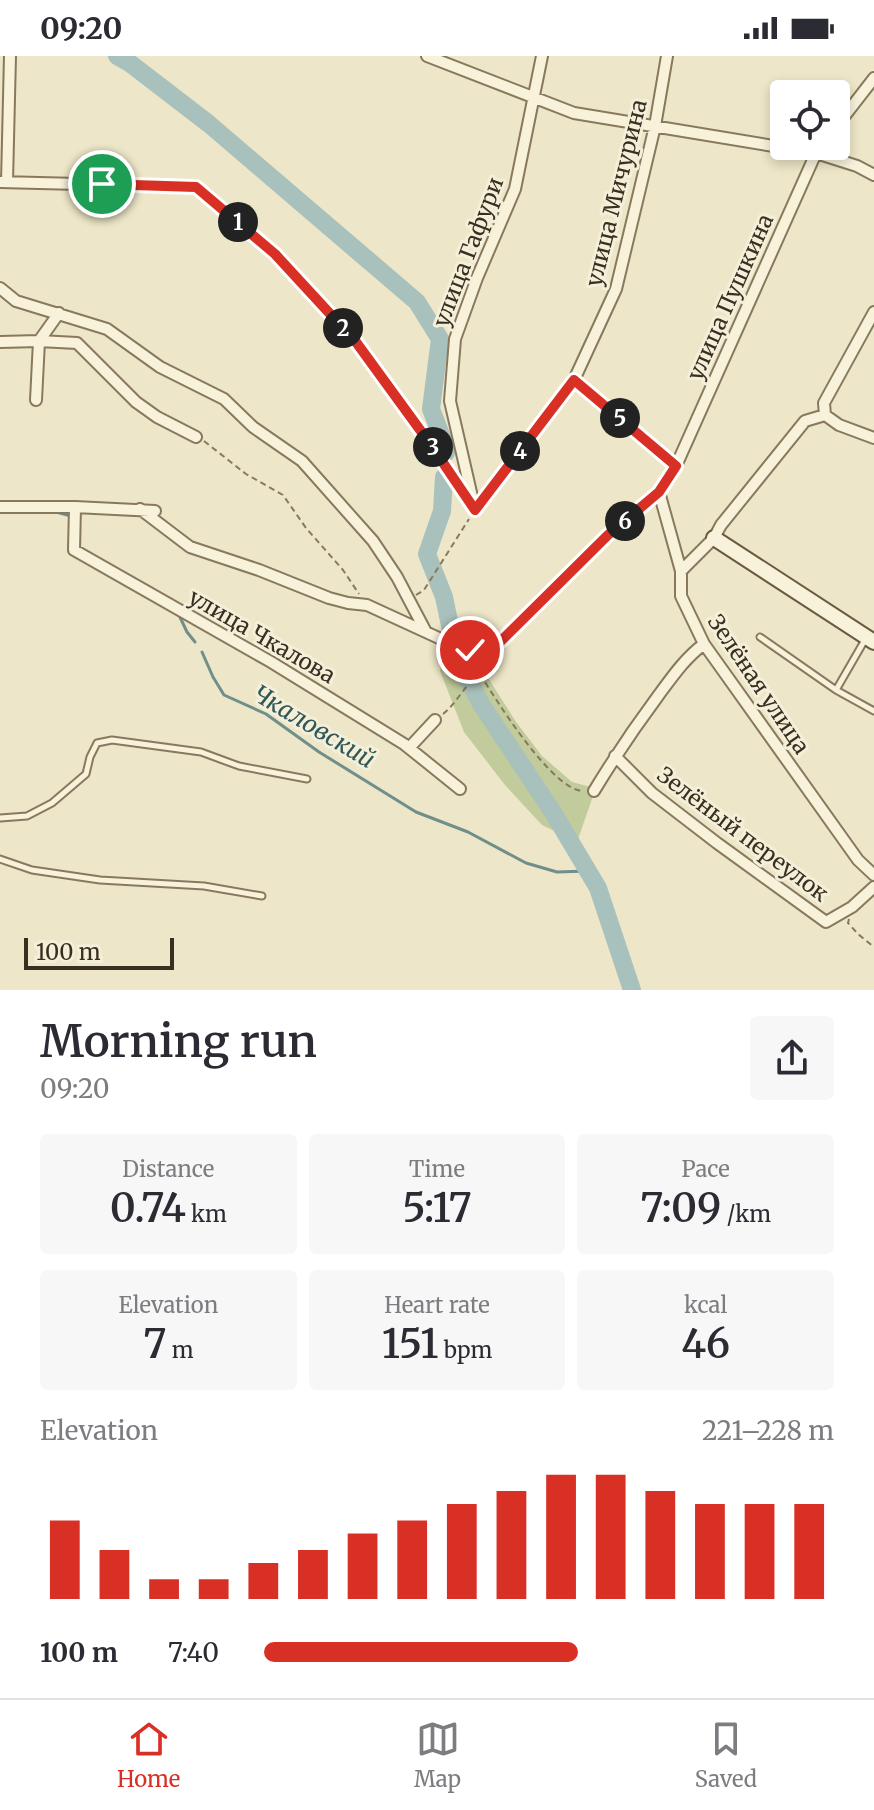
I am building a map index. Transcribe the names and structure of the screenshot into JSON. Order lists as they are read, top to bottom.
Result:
{
  "streets": {
    "street": [
      "улица Мичурина",
      "улица Гафури",
      "улица Пушкина",
      "улица Чкалова",
      "Зелёная улица",
      "Зелёный переулок"
    ]
  },
  "crossings": [
    ["улица Мичурина", "улица Гафури"],
    ["улица Пушкина", "улица Чкалова"],
    ["улица Пушкина", "Зелёная улица"]
  ],
  "water": ["Чкаловский"],
  "scale_bar": "100 m",
  "page": {
    "status": "09:20",
    "pins": [
      "1",
      "2",
      "5",
      "3",
      "4",
      "6"
    ],
    "scale": "100 m",
    "heading": ["Morning run", "09:20"],
    "stats": [
      ["Distance", "0.74 km"],
      ["Time", "5:17"],
      ["Pace", "7:09 /km"],
      ["Elevation", "7 m"],
      ["Heart rate", "151 bpm"],
      ["kcal", "46"]
    ],
    "chart": ["Elevation", "221–228 m"],
    "list": [
      {
        "name": "100 m",
        "note": "7:40"
      }
    ],
    "tabs": ["Home", "Map", "Saved"]
  }
}
